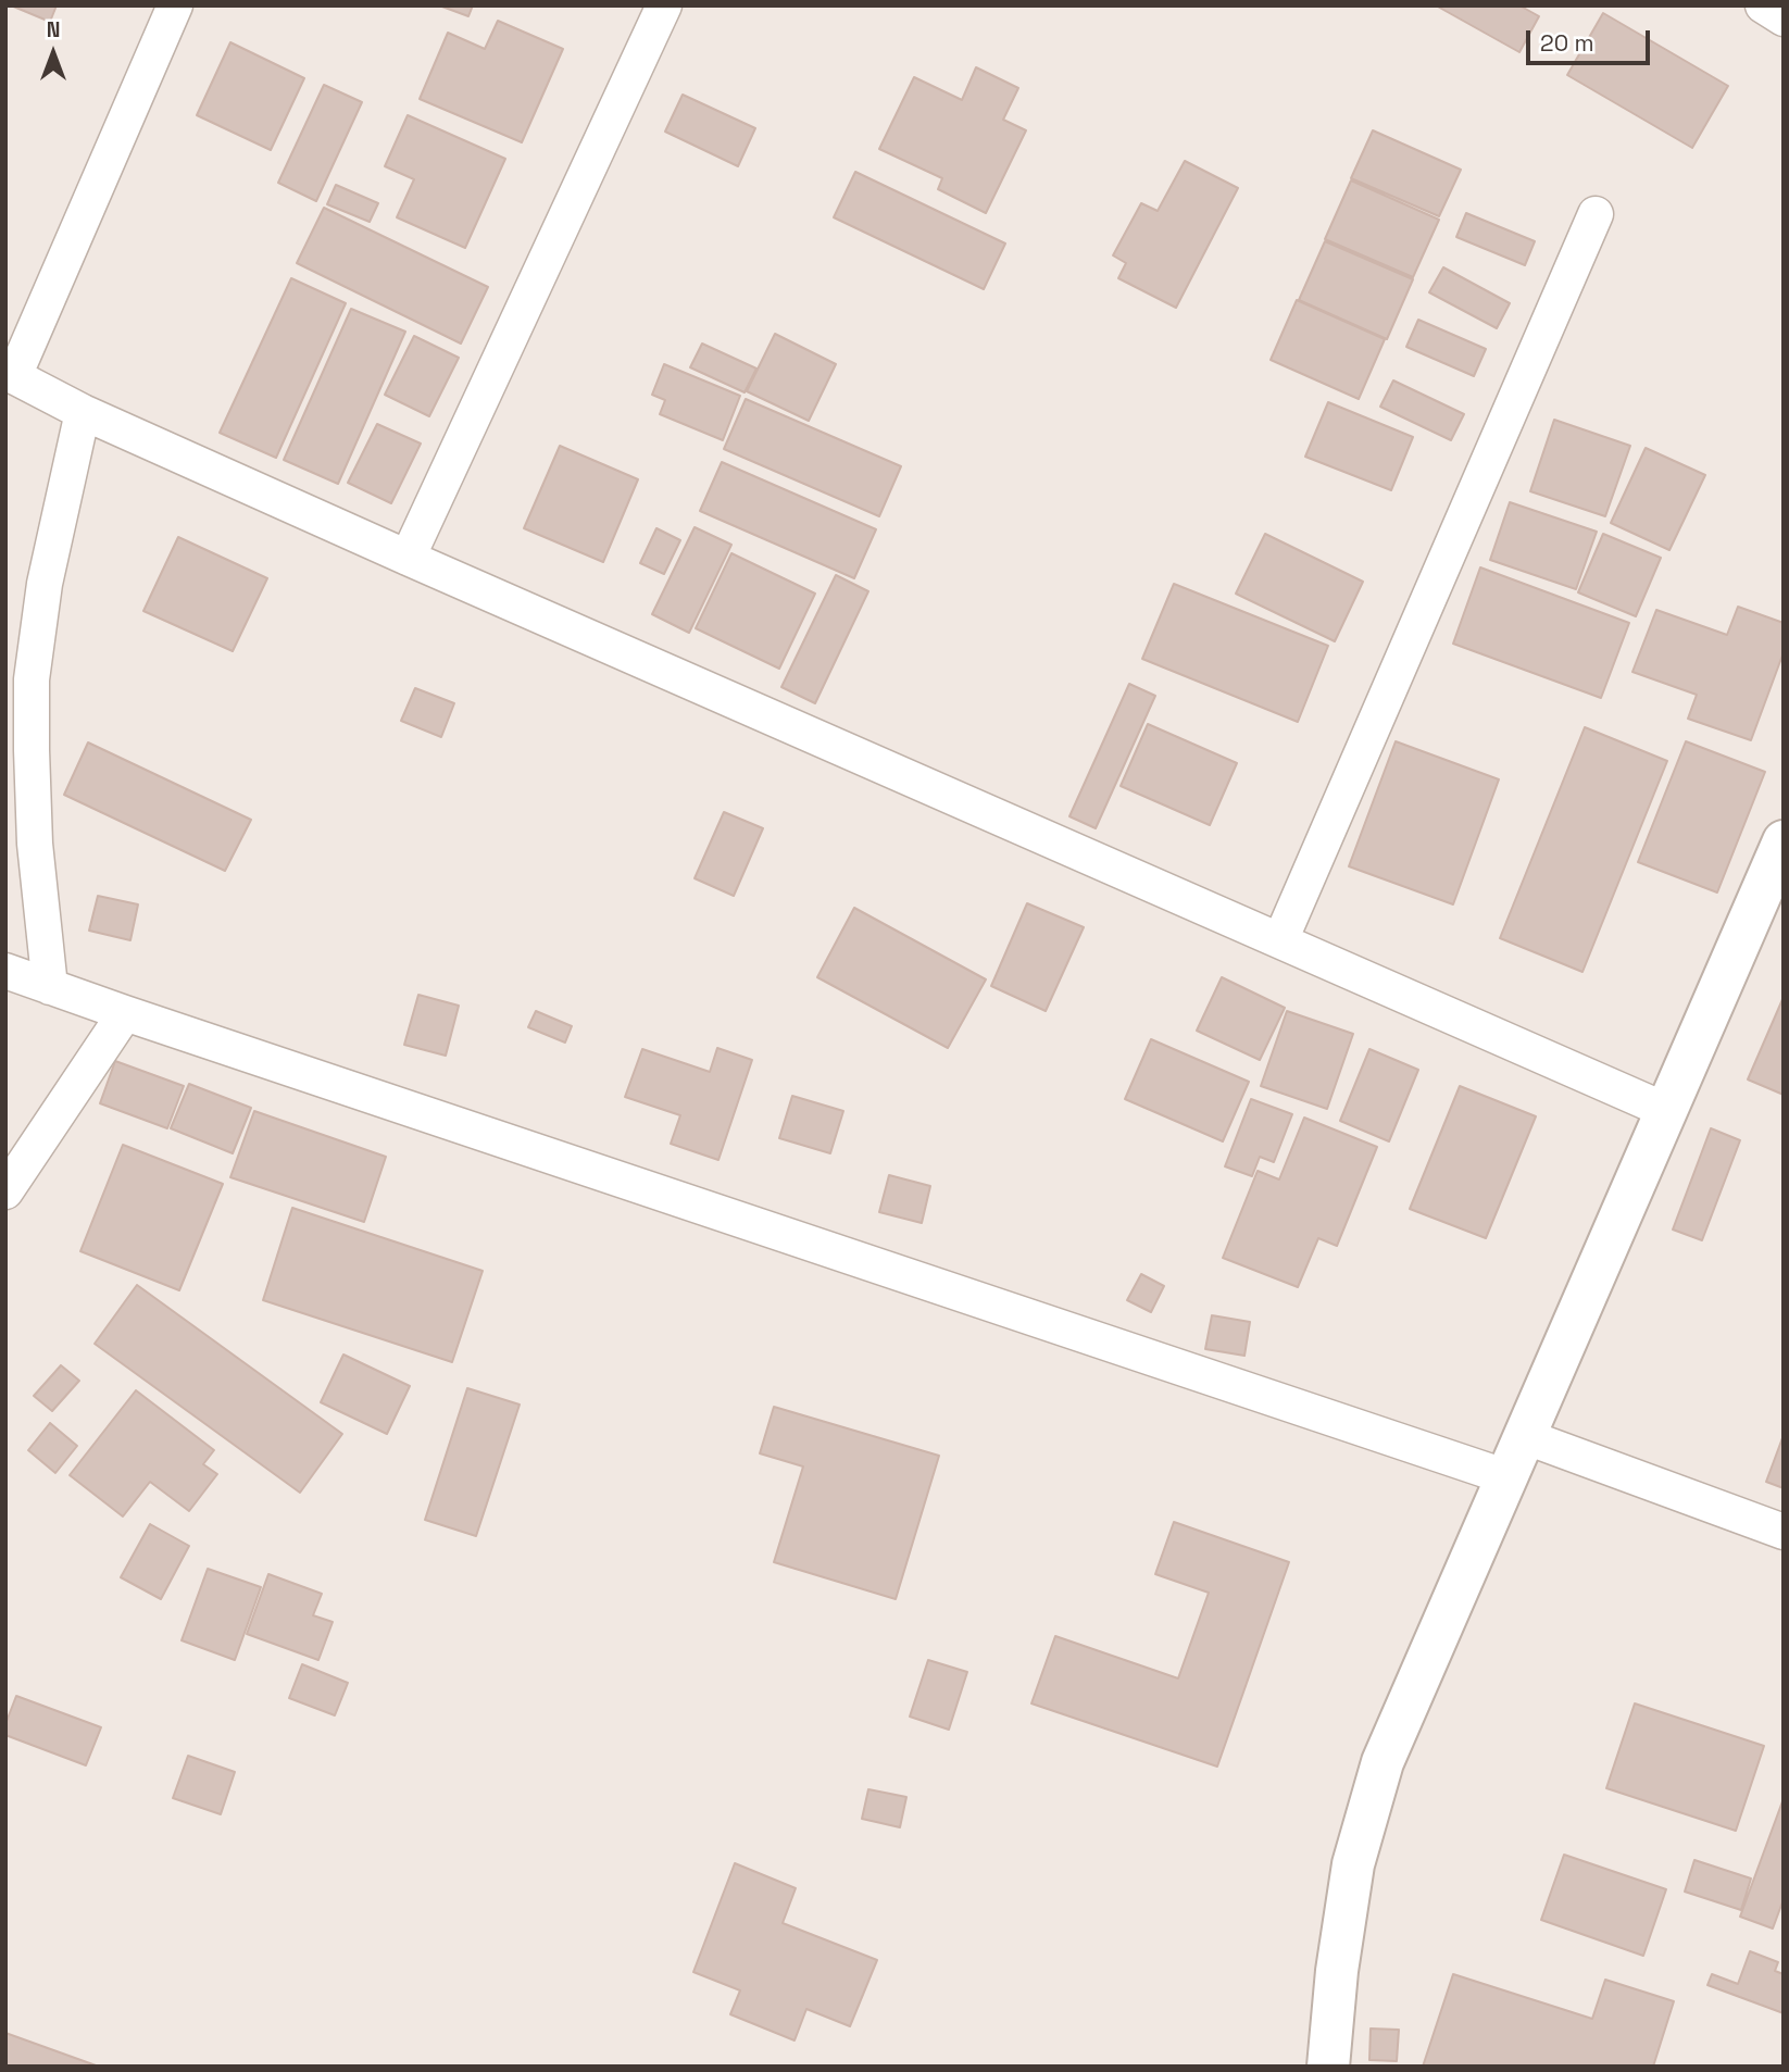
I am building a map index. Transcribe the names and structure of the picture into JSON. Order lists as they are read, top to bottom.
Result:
{
  "scale_bar": "20 m",
  "north": "top"
}
